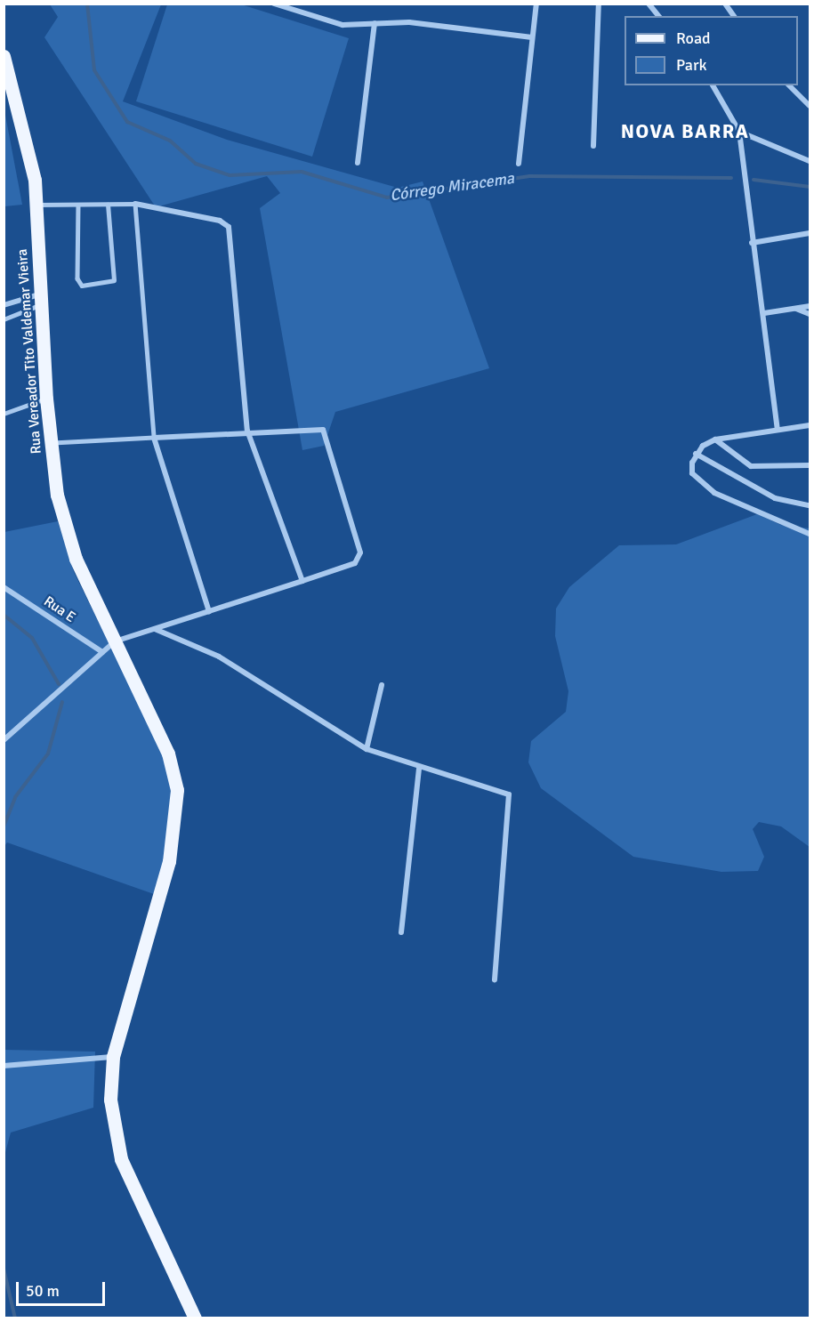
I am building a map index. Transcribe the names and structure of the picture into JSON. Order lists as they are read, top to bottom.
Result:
{
  "streets": {
    "main road": ["Rua Vereador Tito Valdemar Vieira"],
    "street": ["Rua E"]
  },
  "districts": ["NOVA BARRA"],
  "water": ["Córrego Miracema"],
  "legend": ["Road", "Park"],
  "scale_bar": "50 m"
}
